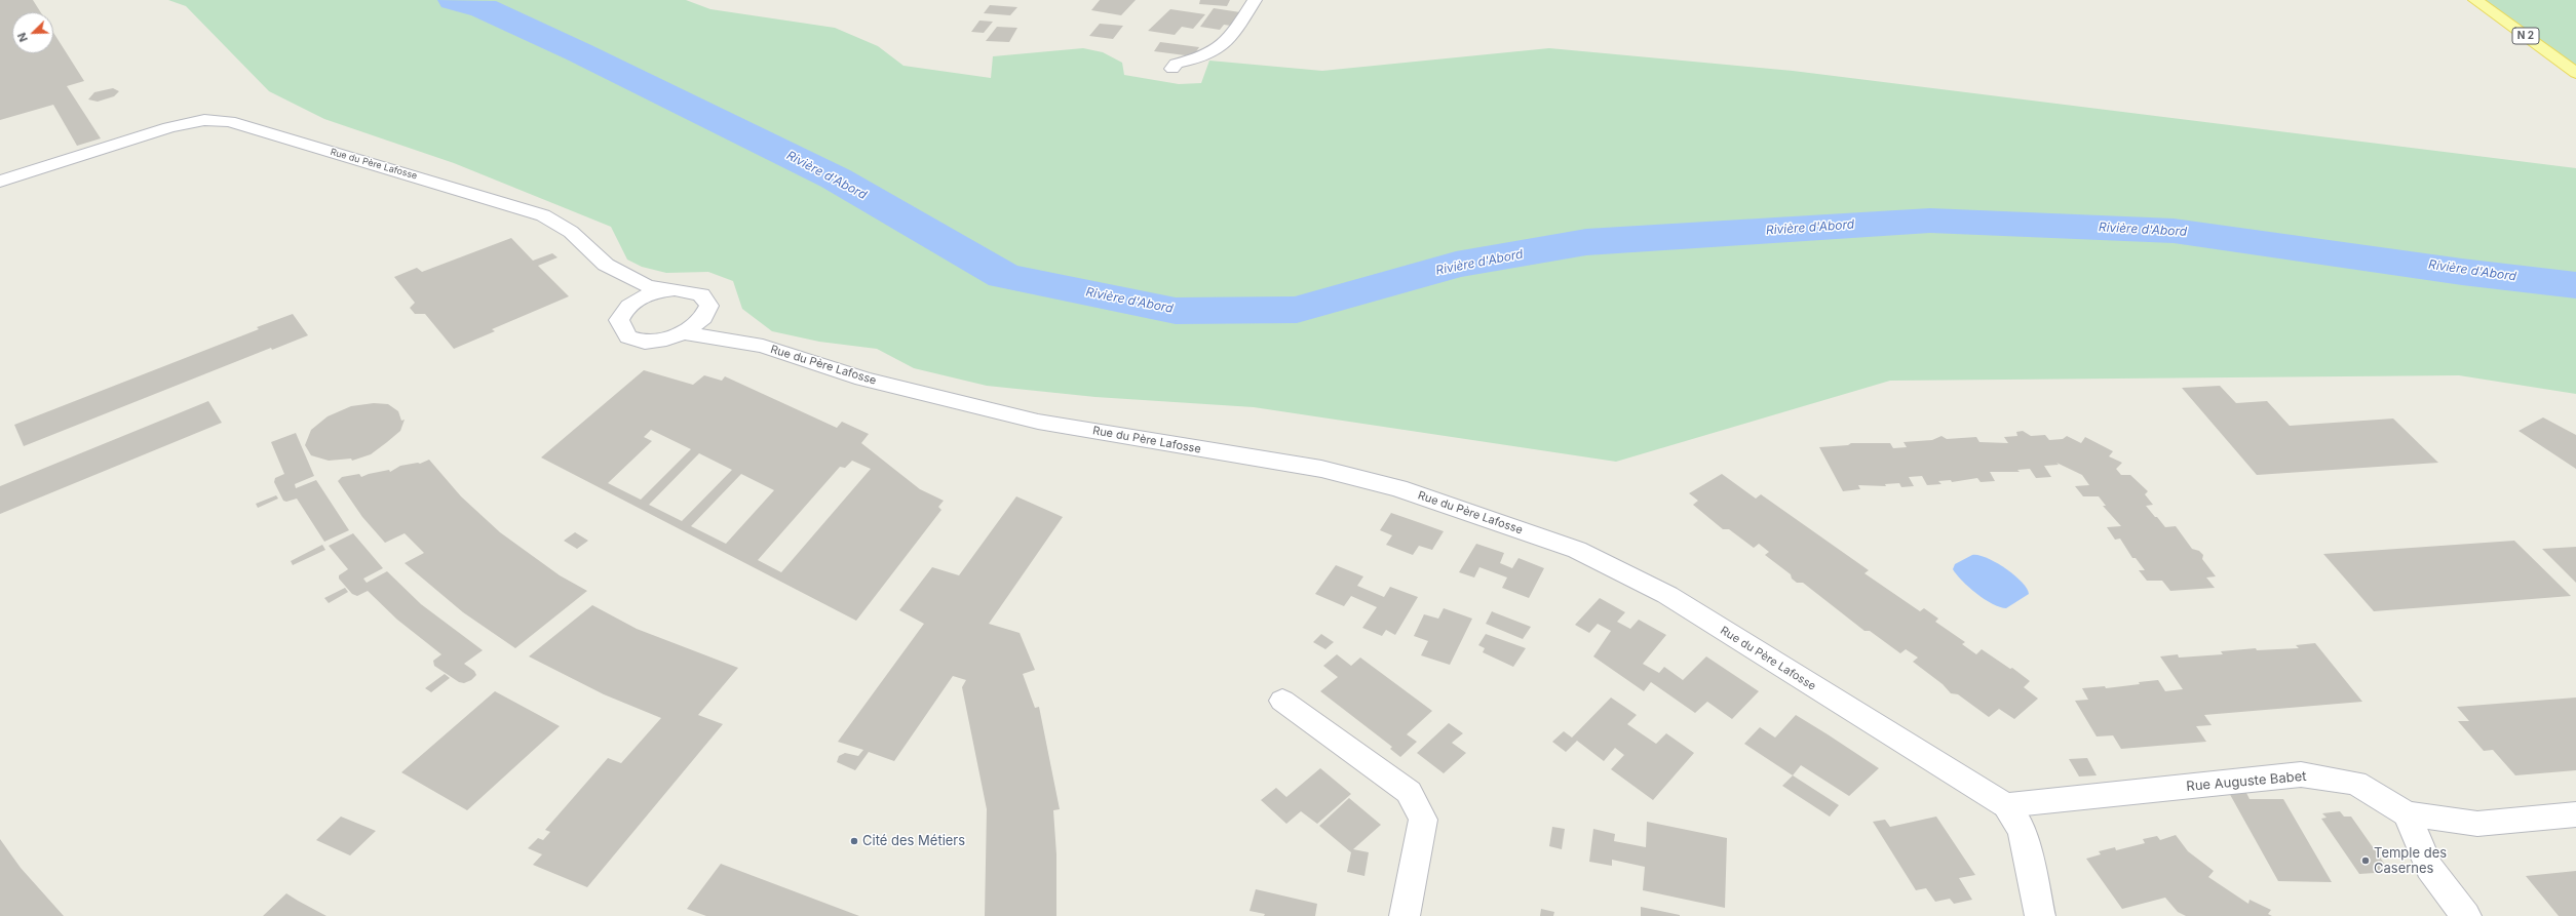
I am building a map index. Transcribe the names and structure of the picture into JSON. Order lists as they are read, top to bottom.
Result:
{
  "streets": {
    "main road": ["N 2"],
    "street": ["Rue du Père Lafosse", "Rue Auguste Babet"]
  },
  "crossings": [
    ["Rue du Père Lafosse", "Rue Auguste Babet"]
  ],
  "water": ["Rivière d'Abord"],
  "places": ["Cité des Métiers", "Temple des Casernes"],
  "north": "bottom left"
}
